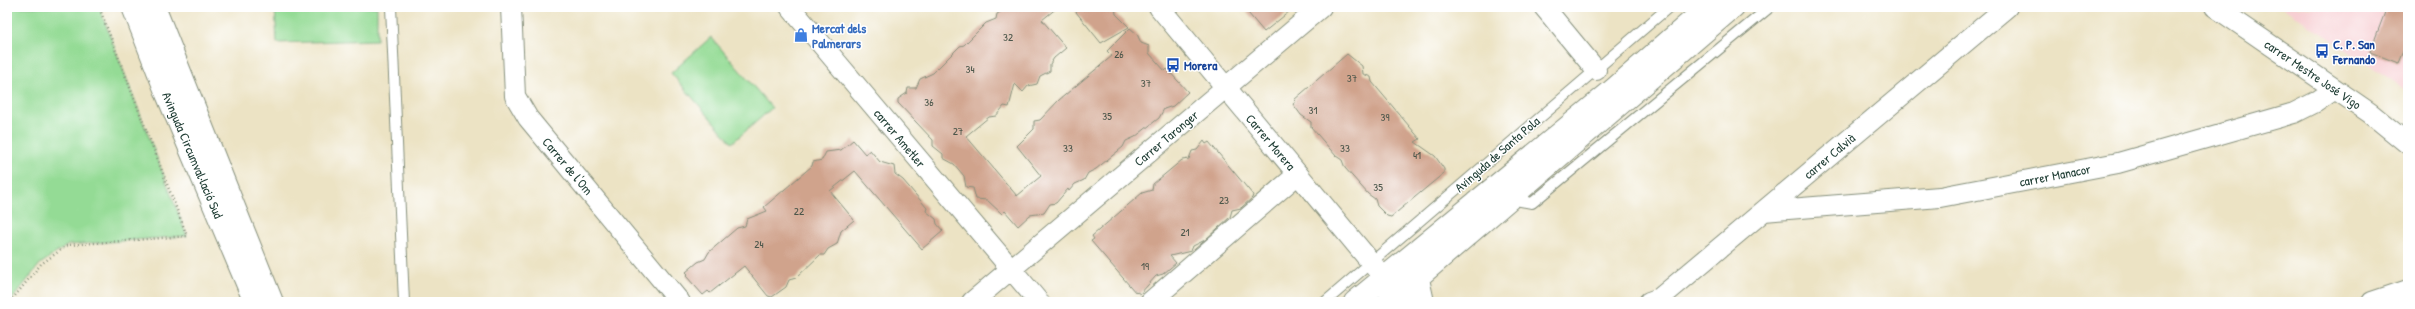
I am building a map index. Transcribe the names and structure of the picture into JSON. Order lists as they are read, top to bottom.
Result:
{
  "streets": {
    "main road": ["Avinguda de Santa Pola", "Avinguda Circumval·lació Sud"],
    "street": [
      "carrer Mestre José Vigo",
      "carrer Ametler",
      "Carrer Taronger",
      "Carrer Morera",
      "carrer Calvià",
      "Carrer de l'Om",
      "carrer Manacor"
    ]
  },
  "crossings": [
    ["carrer Mestre José Vigo", "carrer Manacor"],
    ["carrer Ametler", "Carrer Taronger"],
    ["Carrer Taronger", "Carrer Morera"],
    ["Carrer Morera", "Avinguda de Santa Pola"],
    ["carrer Calvià", "carrer Manacor"]
  ],
  "places": {
    "shop": ["Mercat dels Palmerars"],
    "bus stop": ["C. P. San Fernando", "Morera"]
  },
  "house_numbers": [
    "32",
    "26",
    "34",
    "37",
    "37",
    "36",
    "31",
    "35",
    "39",
    "27",
    "33",
    "33",
    "41",
    "35",
    "23",
    "22",
    "21",
    "24",
    "19"
  ]
}
